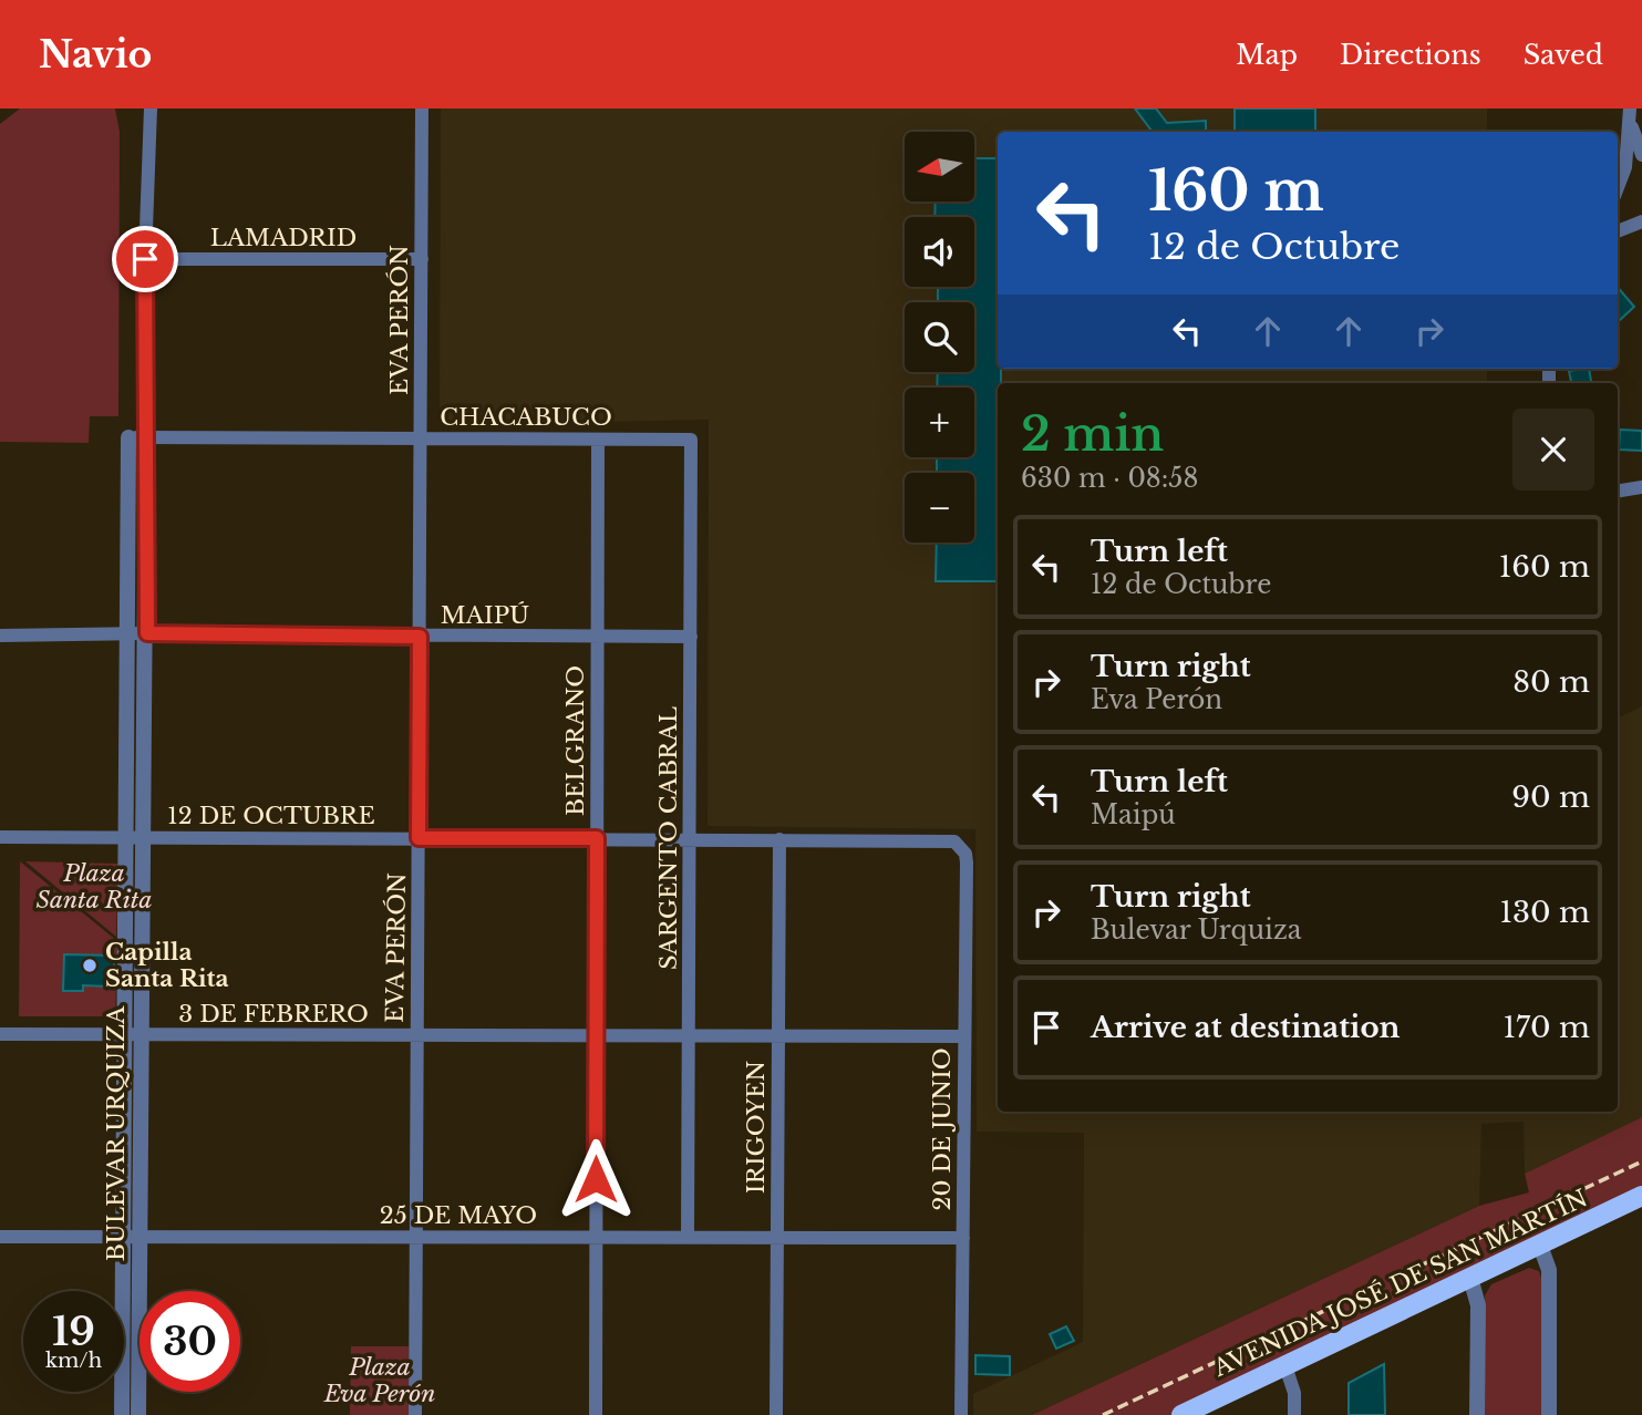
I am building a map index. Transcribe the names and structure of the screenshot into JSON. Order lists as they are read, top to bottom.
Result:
{
  "streets": {
    "main road": ["AVENIDA JOSÉ DE SAN MARTÍN"],
    "street": [
      "LAMADRID",
      "EVA PERÓN",
      "CHACABUCO",
      "MAIPÚ",
      "BELGRANO",
      "12 DE OCTUBRE",
      "SARGENTO CABRAL",
      "3 DE FEBRERO",
      "IRIGOYEN",
      "20 DE JUNIO",
      "BULEVAR URQUIZA",
      "25 DE MAYO"
    ]
  },
  "crossings": [
    ["LAMADRID", "EVA PERÓN"],
    ["LAMADRID", "BULEVAR URQUIZA"],
    ["EVA PERÓN", "CHACABUCO"],
    ["EVA PERÓN", "MAIPÚ"],
    ["EVA PERÓN", "12 DE OCTUBRE"],
    ["EVA PERÓN", "3 DE FEBRERO"],
    ["EVA PERÓN", "25 DE MAYO"],
    ["CHACABUCO", "BELGRANO"],
    ["CHACABUCO", "SARGENTO CABRAL"],
    ["CHACABUCO", "BULEVAR URQUIZA"],
    ["MAIPÚ", "BELGRANO"],
    ["MAIPÚ", "SARGENTO CABRAL"],
    ["MAIPÚ", "BULEVAR URQUIZA"],
    ["BELGRANO", "12 DE OCTUBRE"],
    ["BELGRANO", "3 DE FEBRERO"],
    ["BELGRANO", "25 DE MAYO"],
    ["12 DE OCTUBRE", "SARGENTO CABRAL"],
    ["12 DE OCTUBRE", "IRIGOYEN"],
    ["12 DE OCTUBRE", "20 DE JUNIO"],
    ["12 DE OCTUBRE", "BULEVAR URQUIZA"],
    ["SARGENTO CABRAL", "3 DE FEBRERO"],
    ["SARGENTO CABRAL", "25 DE MAYO"],
    ["3 DE FEBRERO", "IRIGOYEN"],
    ["3 DE FEBRERO", "20 DE JUNIO"],
    ["3 DE FEBRERO", "BULEVAR URQUIZA"],
    ["IRIGOYEN", "25 DE MAYO"],
    ["20 DE JUNIO", "25 DE MAYO"],
    ["BULEVAR URQUIZA", "25 DE MAYO"]
  ],
  "parks": ["Plaza Santa Rita", "Plaza Eva Perón"],
  "places": ["Capilla Santa Rita"],
  "north": "left",
  "page": {
    "header": "Navio",
    "nav": ["Map", "Directions", "Saved"],
    "map_buttons": ["+", "−"],
    "turn": ["160 m", "12 de Octubre"],
    "heading": ["2 min", "630 m · 08:58"],
    "list": [
      {
        "name": "Turn left",
        "note": "12 de Octubre",
        "value": "160 m"
      },
      {
        "name": "Turn right",
        "note": "Eva Perón",
        "value": "80 m"
      },
      {
        "name": "Turn left",
        "note": "Maipú",
        "value": "90 m"
      },
      {
        "name": "Turn right",
        "note": "Bulevar Urquiza",
        "value": "130 m"
      },
      {
        "name": "Arrive at destination",
        "value": "170 m"
      }
    ],
    "speed": "19 km/h",
    "limit": "30"
  }
}
